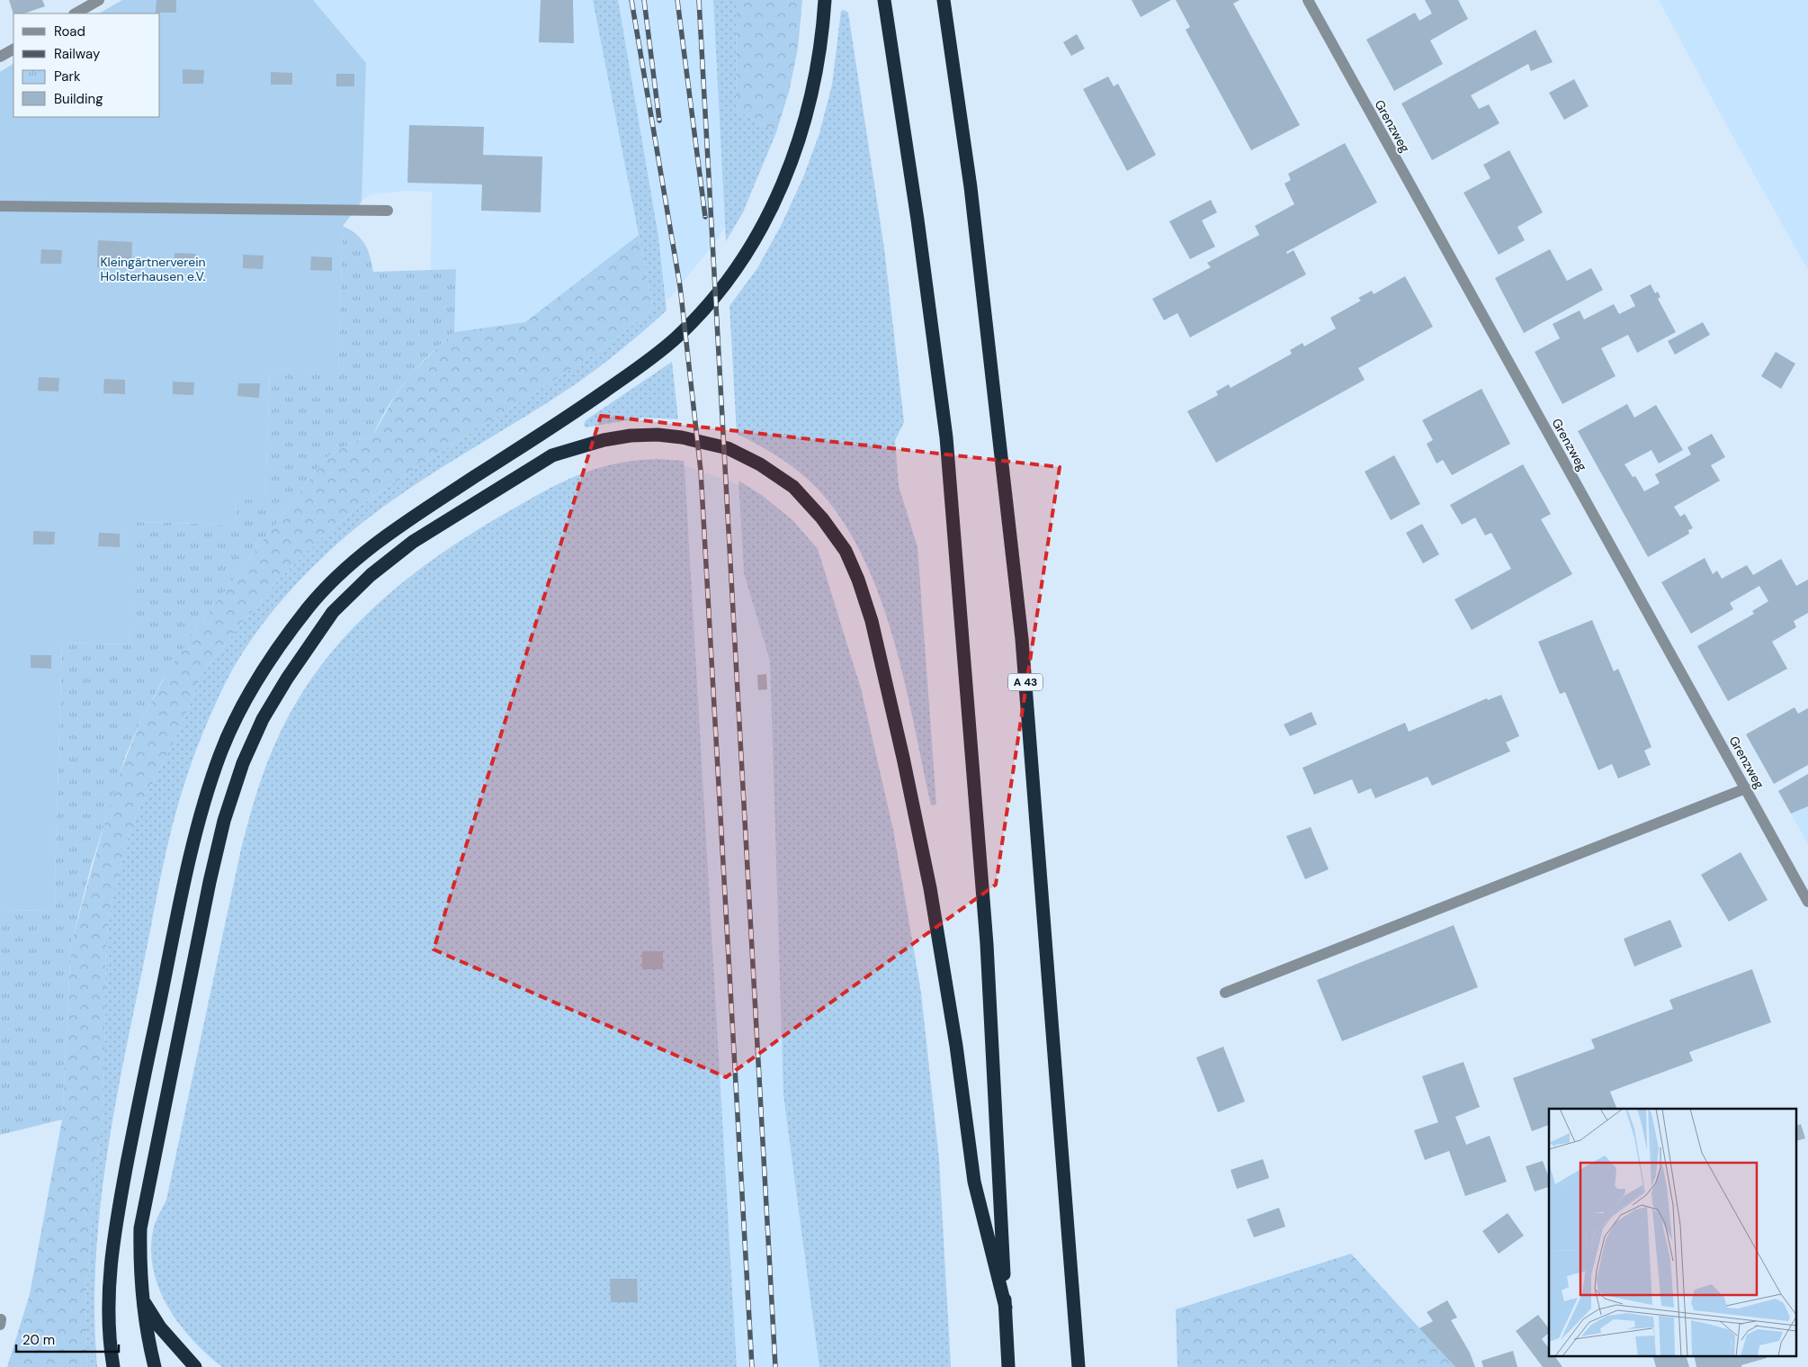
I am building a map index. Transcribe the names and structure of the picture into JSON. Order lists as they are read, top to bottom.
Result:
{
  "streets": {
    "highway": ["A 43"],
    "street": ["Grenzweg"]
  },
  "parks": ["Kleingärtnerverein Holsterhausen e.V."],
  "legend": [
    "Road",
    "Railway",
    "Park",
    "Building"
  ],
  "scale_bar": "20 m"
}
